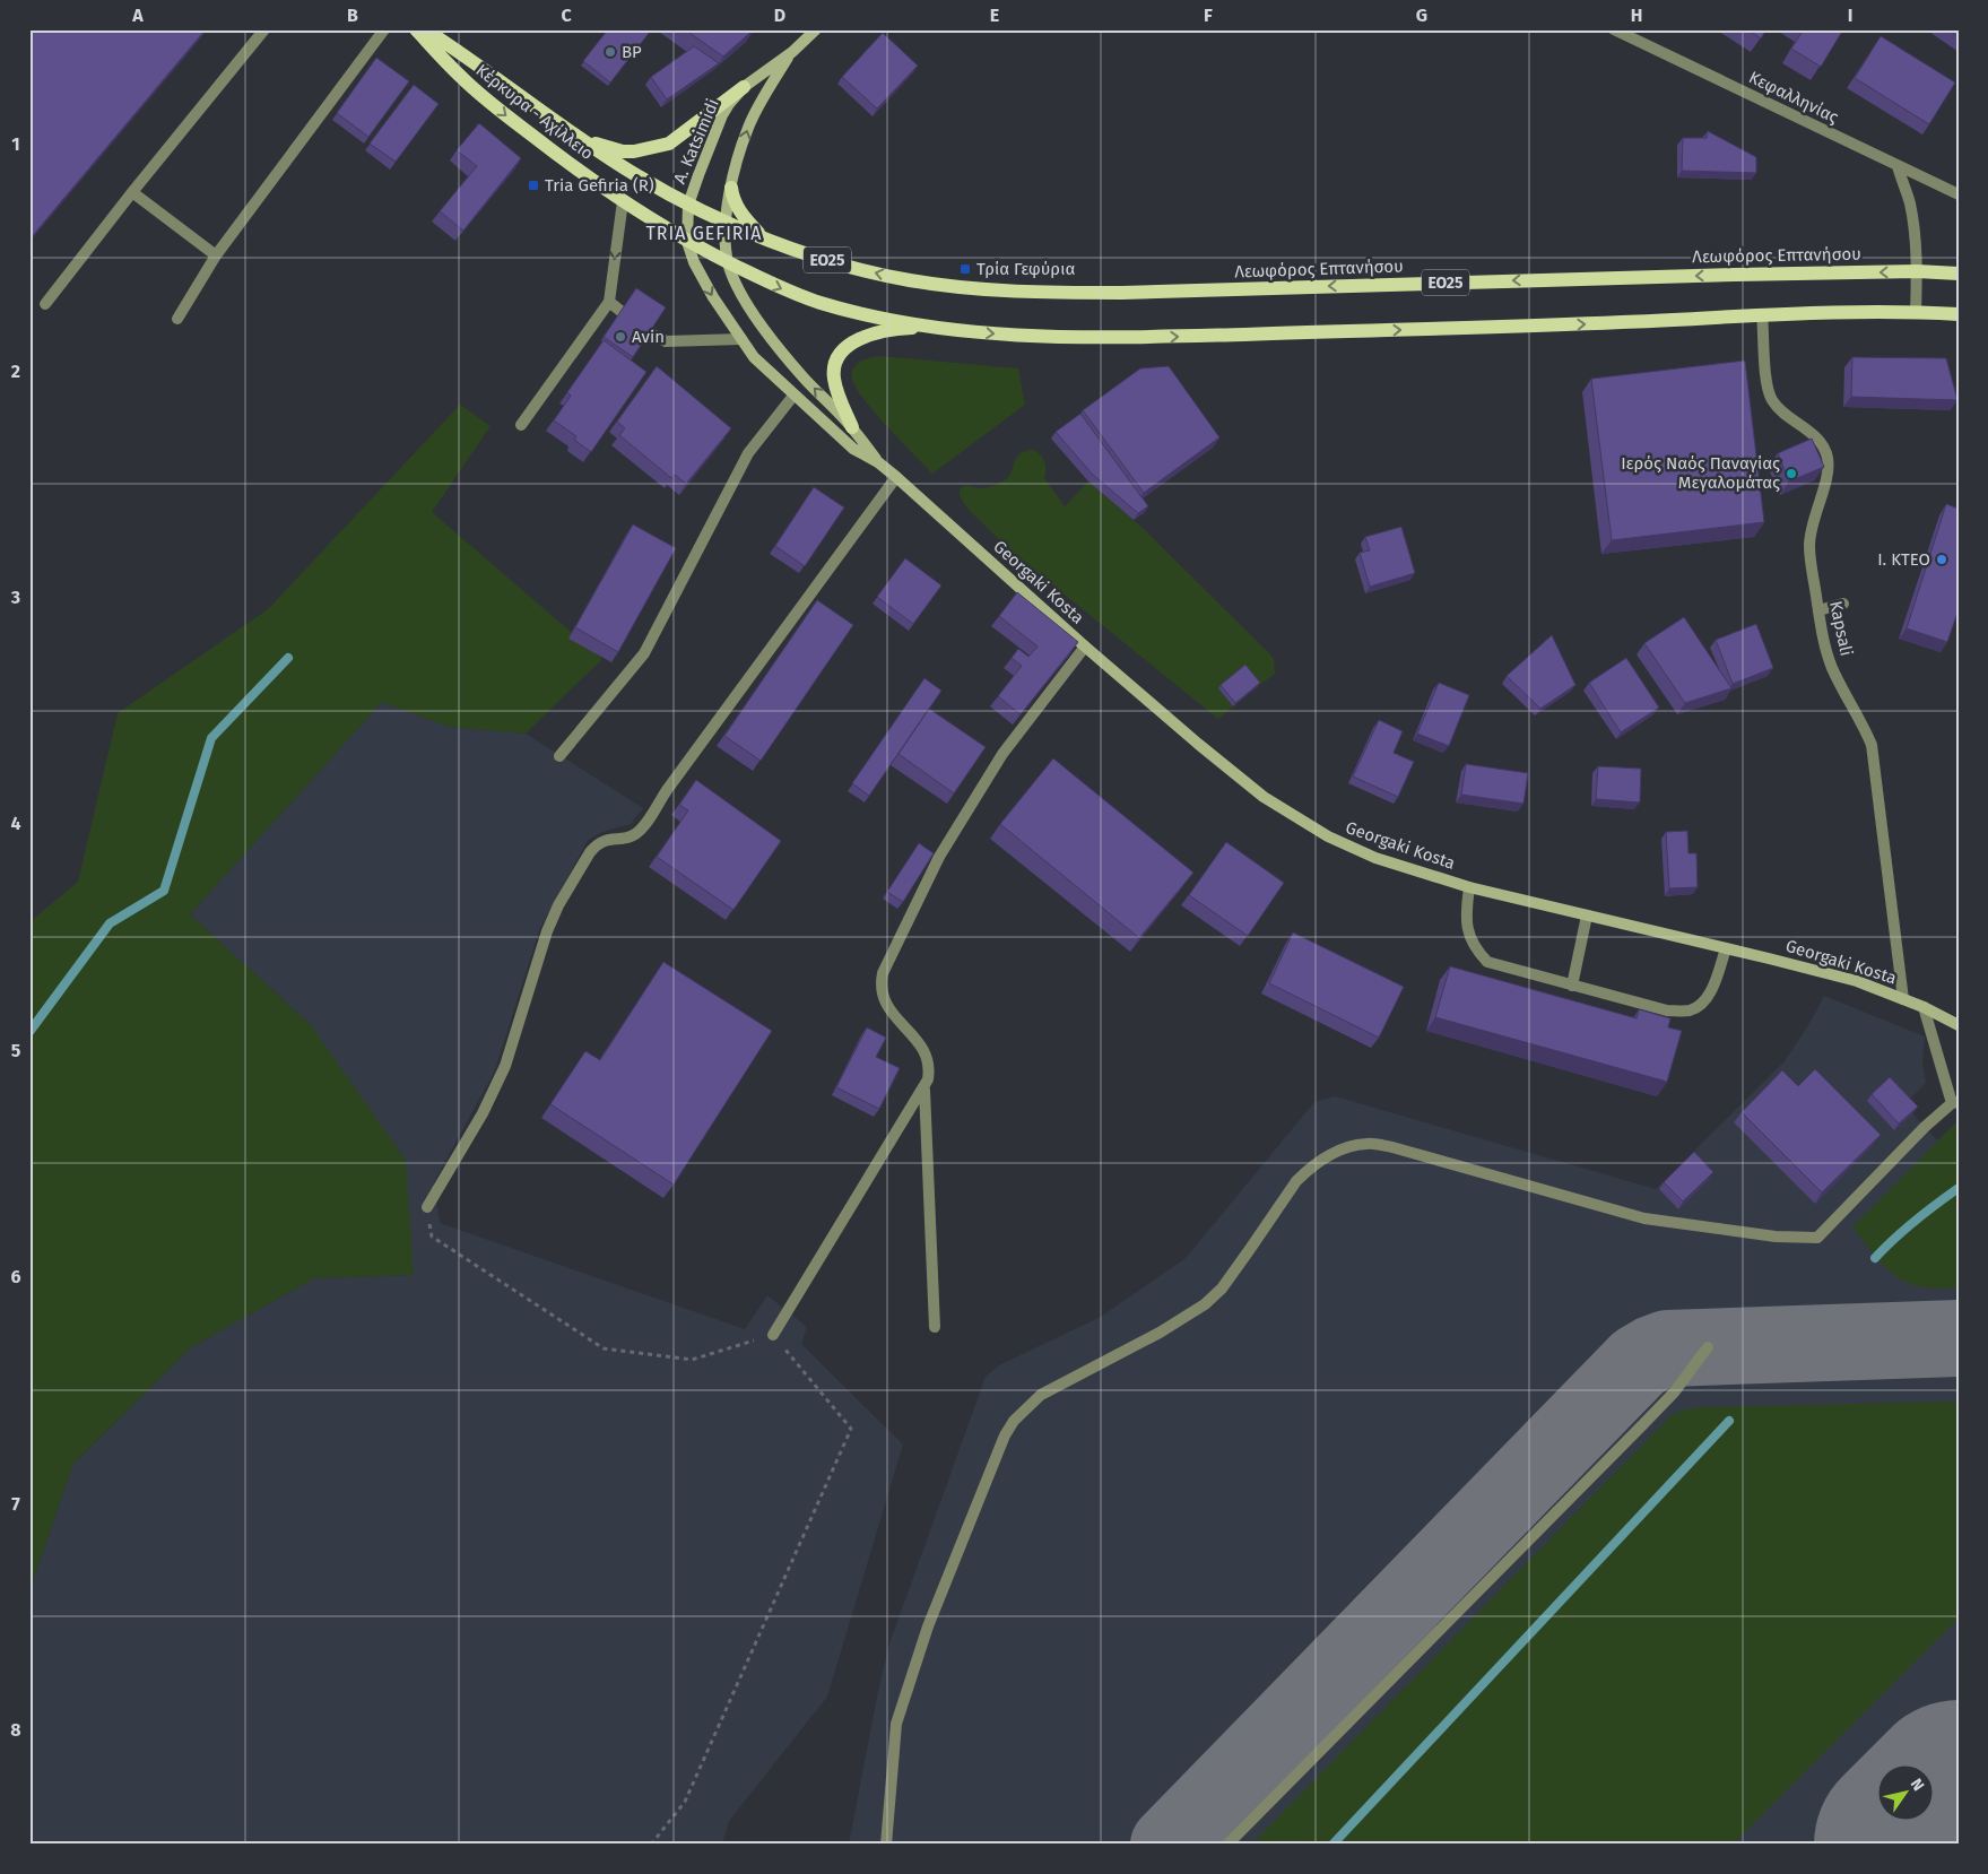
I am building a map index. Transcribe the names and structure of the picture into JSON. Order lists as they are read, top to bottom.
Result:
{
  "streets": {
    "main road": [
      "Κέρκυρα - Αχίλλειο",
      "A. Katsimidi",
      "Λεωφόρος Επτανήσου",
      "ΕΟ25",
      "Georgaki Kosta"
    ],
    "street": ["Κεφαλληνίας", "Kapsali"]
  },
  "crossings": [
    ["Κέρκυρα - Αχίλλειο", "A. Katsimidi"],
    ["Κέρκυρα - Αχίλλειο", "Λεωφόρος Επτανήσου"],
    ["Κέρκυρα - Αχίλλειο", "ΕΟ25"],
    ["Κέρκυρα - Αχίλλειο", "Georgaki Kosta"],
    ["A. Katsimidi", "Georgaki Kosta"],
    ["Λεωφόρος Επτανήσου", "Georgaki Kosta"],
    ["ΕΟ25", "Georgaki Kosta"],
    ["ΕΟ25", "Kapsali"],
    ["Georgaki Kosta", "Kapsali"]
  ],
  "districts": ["TRIA GEFIRIA"],
  "places": {
    "other": [
      "BP",
      "Avin",
      "Ιερός Ναός Παναγίας Μεγαλομάτας",
      "Ι. ΚΤΕΟ"
    ],
    "transit": ["Tria Gefiria (R)", "Τρία Γεφύρια"]
  },
  "north": "top right",
  "grid": {
    "columns": [
      "A",
      "B",
      "C",
      "D",
      "E",
      "F",
      "G",
      "H",
      "I"
    ],
    "rows": [
      "1",
      "2",
      "3",
      "4",
      "5",
      "6",
      "7",
      "8"
    ]
  }
}
